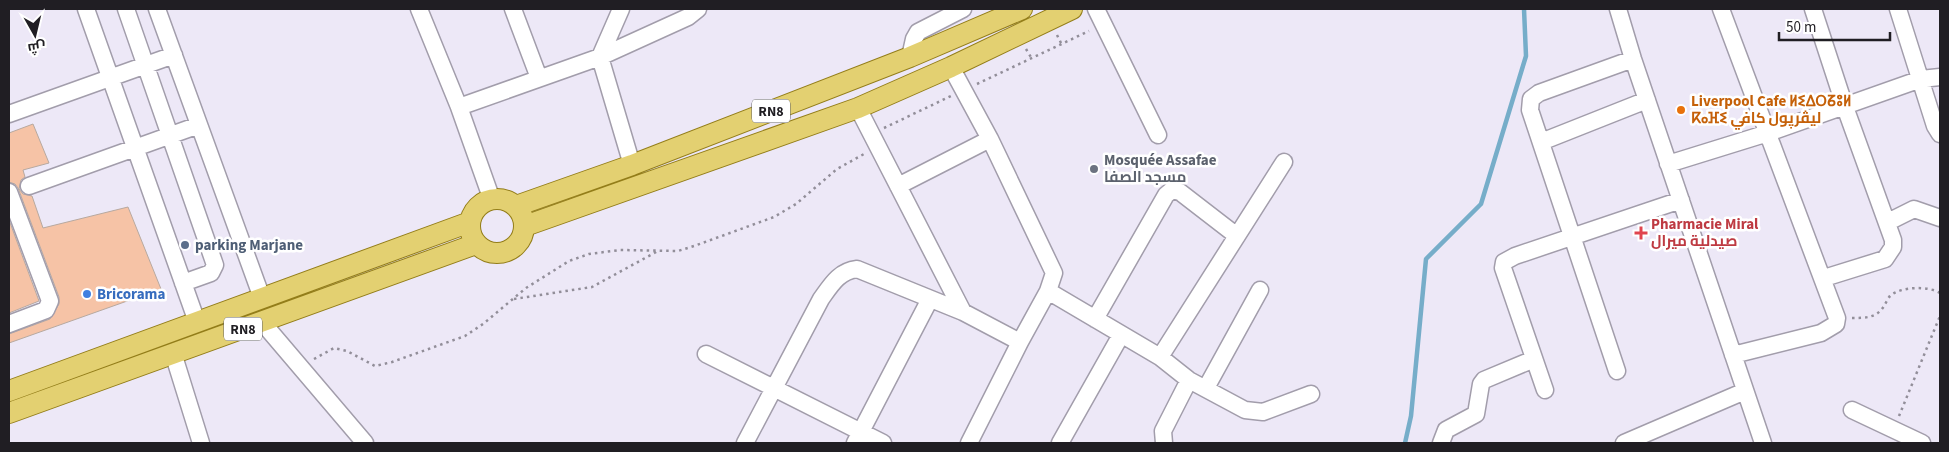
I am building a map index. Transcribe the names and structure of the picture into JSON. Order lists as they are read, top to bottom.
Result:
{
  "streets": {
    "main road": ["RN8"]
  },
  "places": {
    "other": [
      "Liverpool Cafe ⵍⵉⵠⵔⵒⵓⵍ ⴽⴰⴼⵉ ليڤرپول كافي",
      "Mosquée Assafae مسجد الصفا",
      "parking Marjane",
      "Bricorama"
    ],
    "health": ["Pharmacie Miral صيدلية ميرال"]
  },
  "scale_bar": "50 m",
  "north": "bottom"
}
